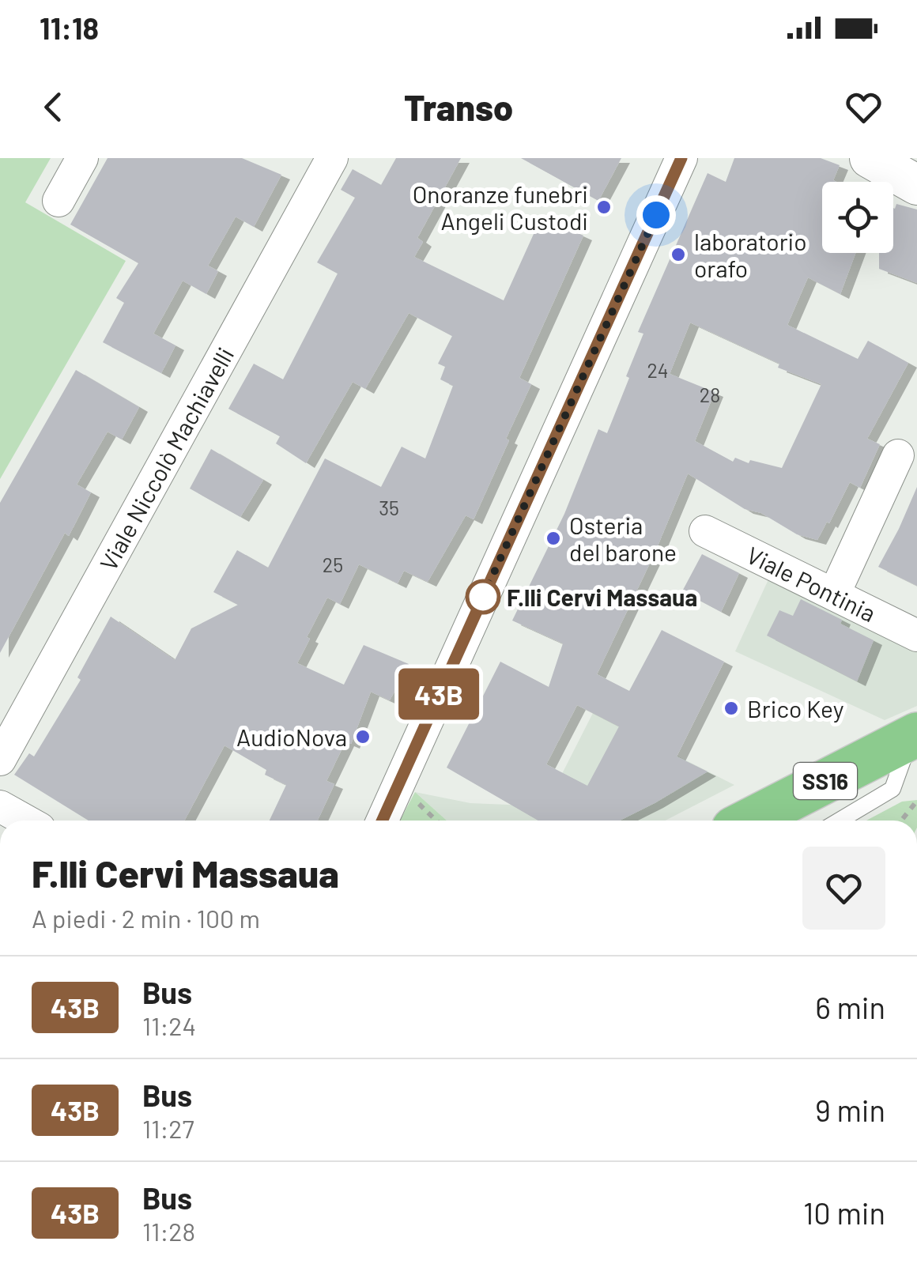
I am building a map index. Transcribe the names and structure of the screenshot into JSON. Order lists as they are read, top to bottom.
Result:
{
  "streets": {
    "main road": ["SS16"],
    "street": ["Viale Niccolò Machiavelli", "Viale Pontinia"]
  },
  "places": [
    "Onoranze funebri Angeli Custodi",
    "laboratorio orafo",
    "Osteria del barone",
    "F.lli Cervi Massaua",
    "Brico Key",
    "AudioNova"
  ],
  "lines": ["bus line 43B"],
  "house_numbers": [
    "24",
    "28",
    "35",
    "25"
  ],
  "page": {
    "status": "11:18",
    "header": "Transo",
    "on_map": "43B",
    "heading": ["F.lli Cervi Massaua", "A piedi · 2 min · 100 m"],
    "list": [
      {
        "mark": "43B",
        "name": "Bus",
        "note": "11:24",
        "value": "6 min"
      },
      {
        "mark": "43B",
        "name": "Bus",
        "note": "11:27",
        "value": "9 min"
      },
      {
        "mark": "43B",
        "name": "Bus",
        "note": "11:28",
        "value": "10 min"
      }
    ]
  }
}
